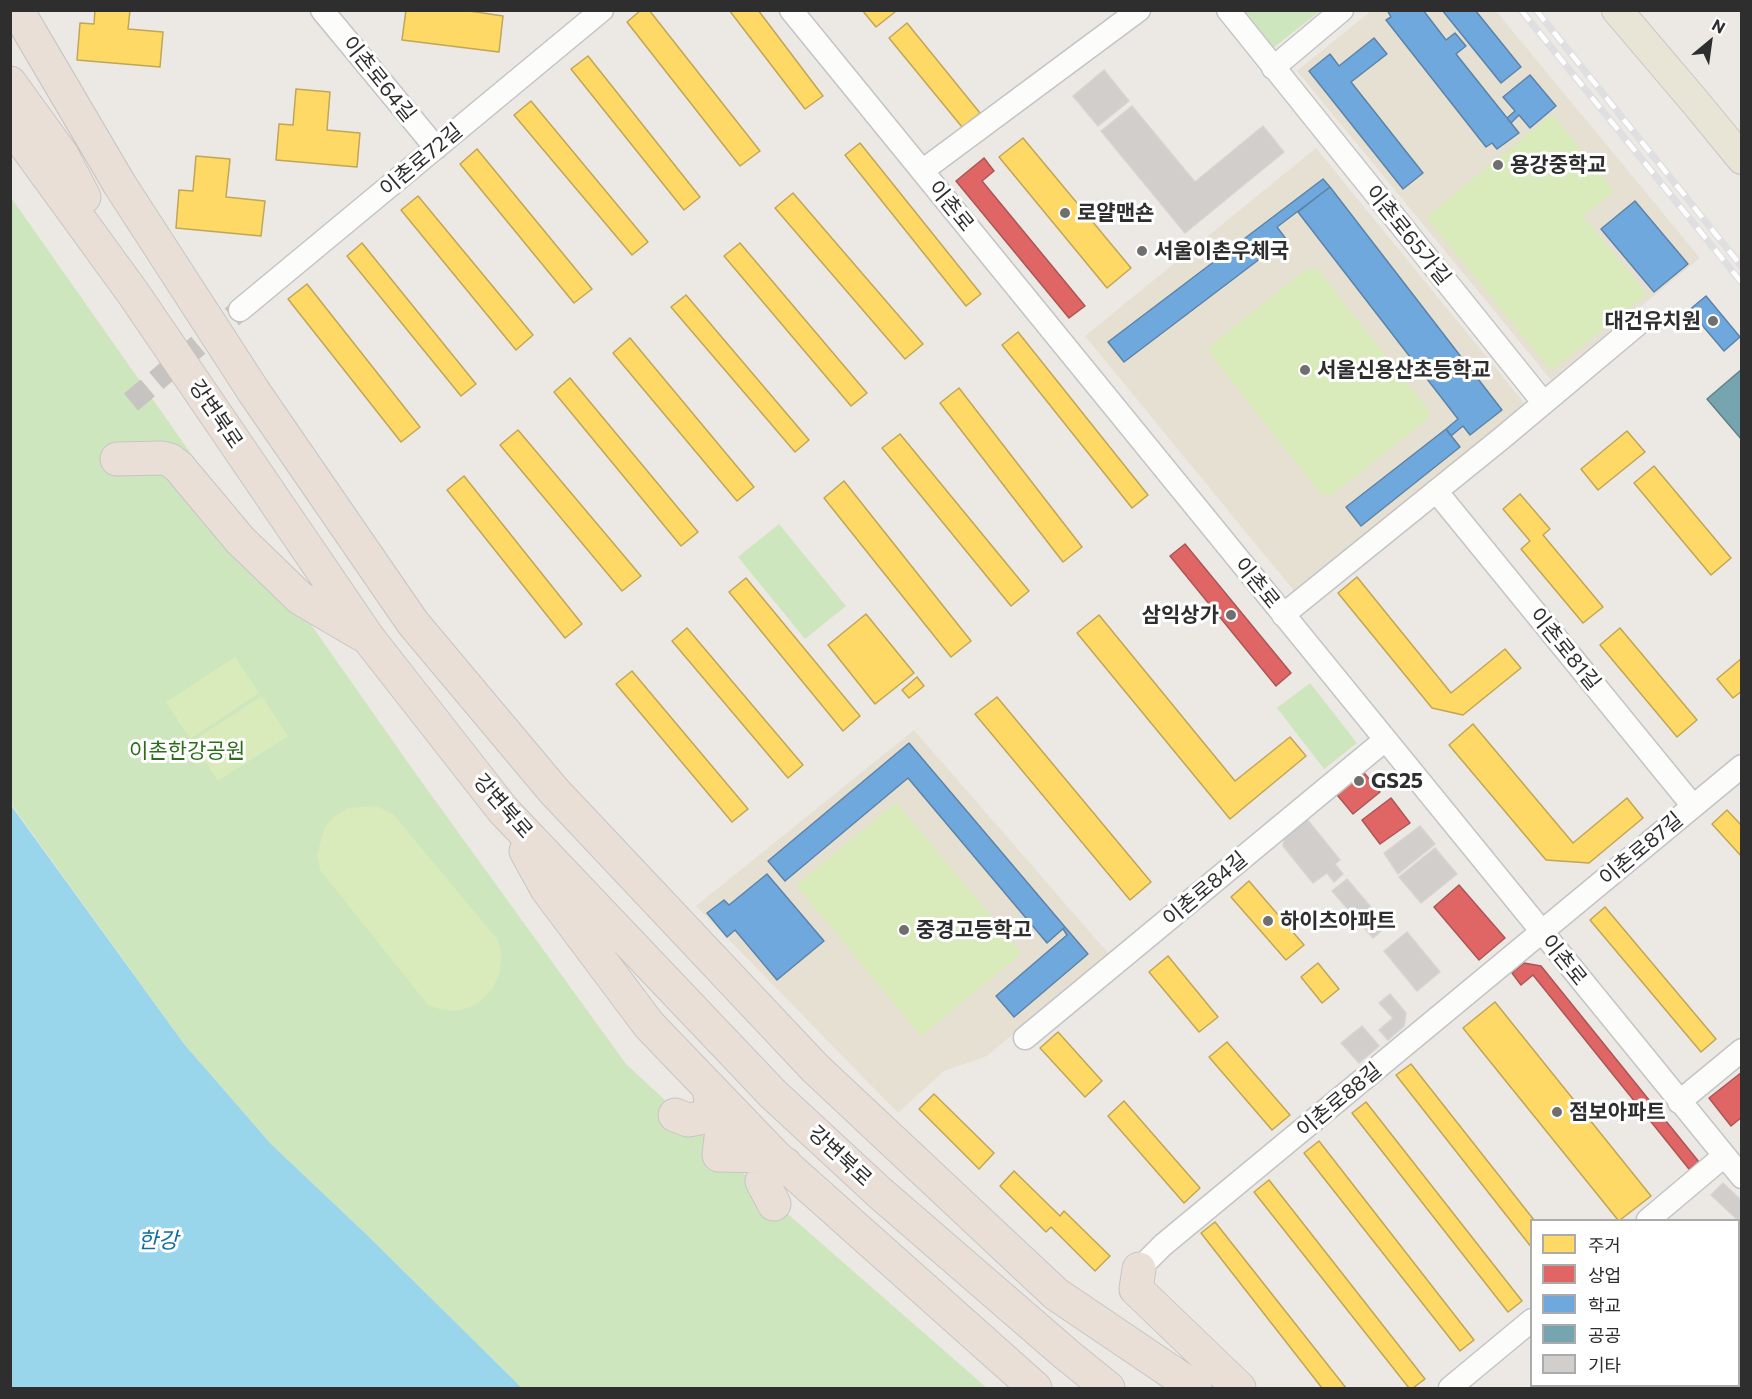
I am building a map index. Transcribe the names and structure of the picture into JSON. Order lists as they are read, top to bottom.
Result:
{
  "streets": {
    "highway": ["강변북로"],
    "street": [
      "이촌로64길",
      "이촌로72길",
      "이촌로",
      "이촌로65가길",
      "이촌로81길",
      "이촌로87길",
      "이촌로84길",
      "이촌로88길"
    ]
  },
  "crossings": [
    ["이촌로64길", "이촌로72길"],
    ["이촌로", "이촌로87길"],
    ["이촌로", "이촌로84길"],
    ["이촌로", "이촌로88길"],
    ["이촌로81길", "이촌로87길"],
    ["이촌로87길", "이촌로88길"]
  ],
  "water": ["한강"],
  "parks": ["이촌한강공원"],
  "places": [
    "용강중학교",
    "로얄맨숀",
    "서울이촌우체국",
    "대건유치원",
    "서울신용산초등학교",
    "삼익상가",
    "GS25",
    "하이츠아파트",
    "중경고등학고",
    "점보아파트"
  ],
  "legend": [
    "주거",
    "상업",
    "학교",
    "공공",
    "기타"
  ],
  "north": "top right"
}
